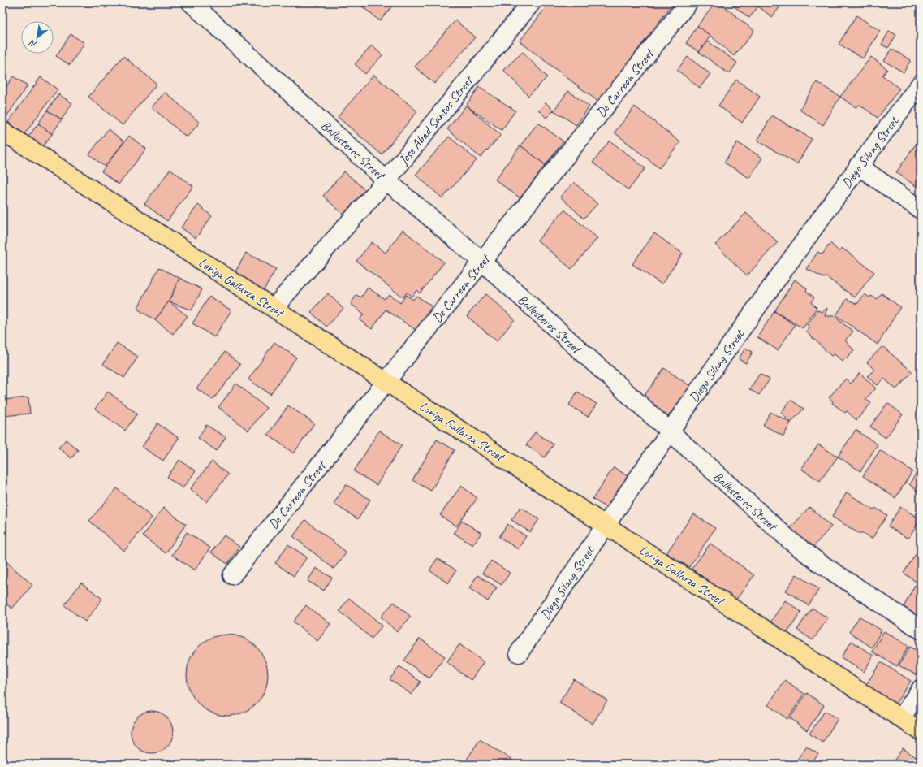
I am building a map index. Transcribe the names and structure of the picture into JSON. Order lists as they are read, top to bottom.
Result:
{
  "streets": {
    "main road": ["Loriga Gallarza Street"],
    "street": [
      "De Carreon Street",
      "Jose Abad Santos Street",
      "Ballesteros Street",
      "Diego Silang Street"
    ]
  },
  "crossings": [
    ["De Carreon Street", "Ballesteros Street"],
    ["De Carreon Street", "Loriga Gallarza Street"],
    ["Jose Abad Santos Street", "Ballesteros Street"],
    ["Jose Abad Santos Street", "Loriga Gallarza Street"],
    ["Ballesteros Street", "Diego Silang Street"],
    ["Diego Silang Street", "Loriga Gallarza Street"]
  ],
  "north": "bottom left"
}
